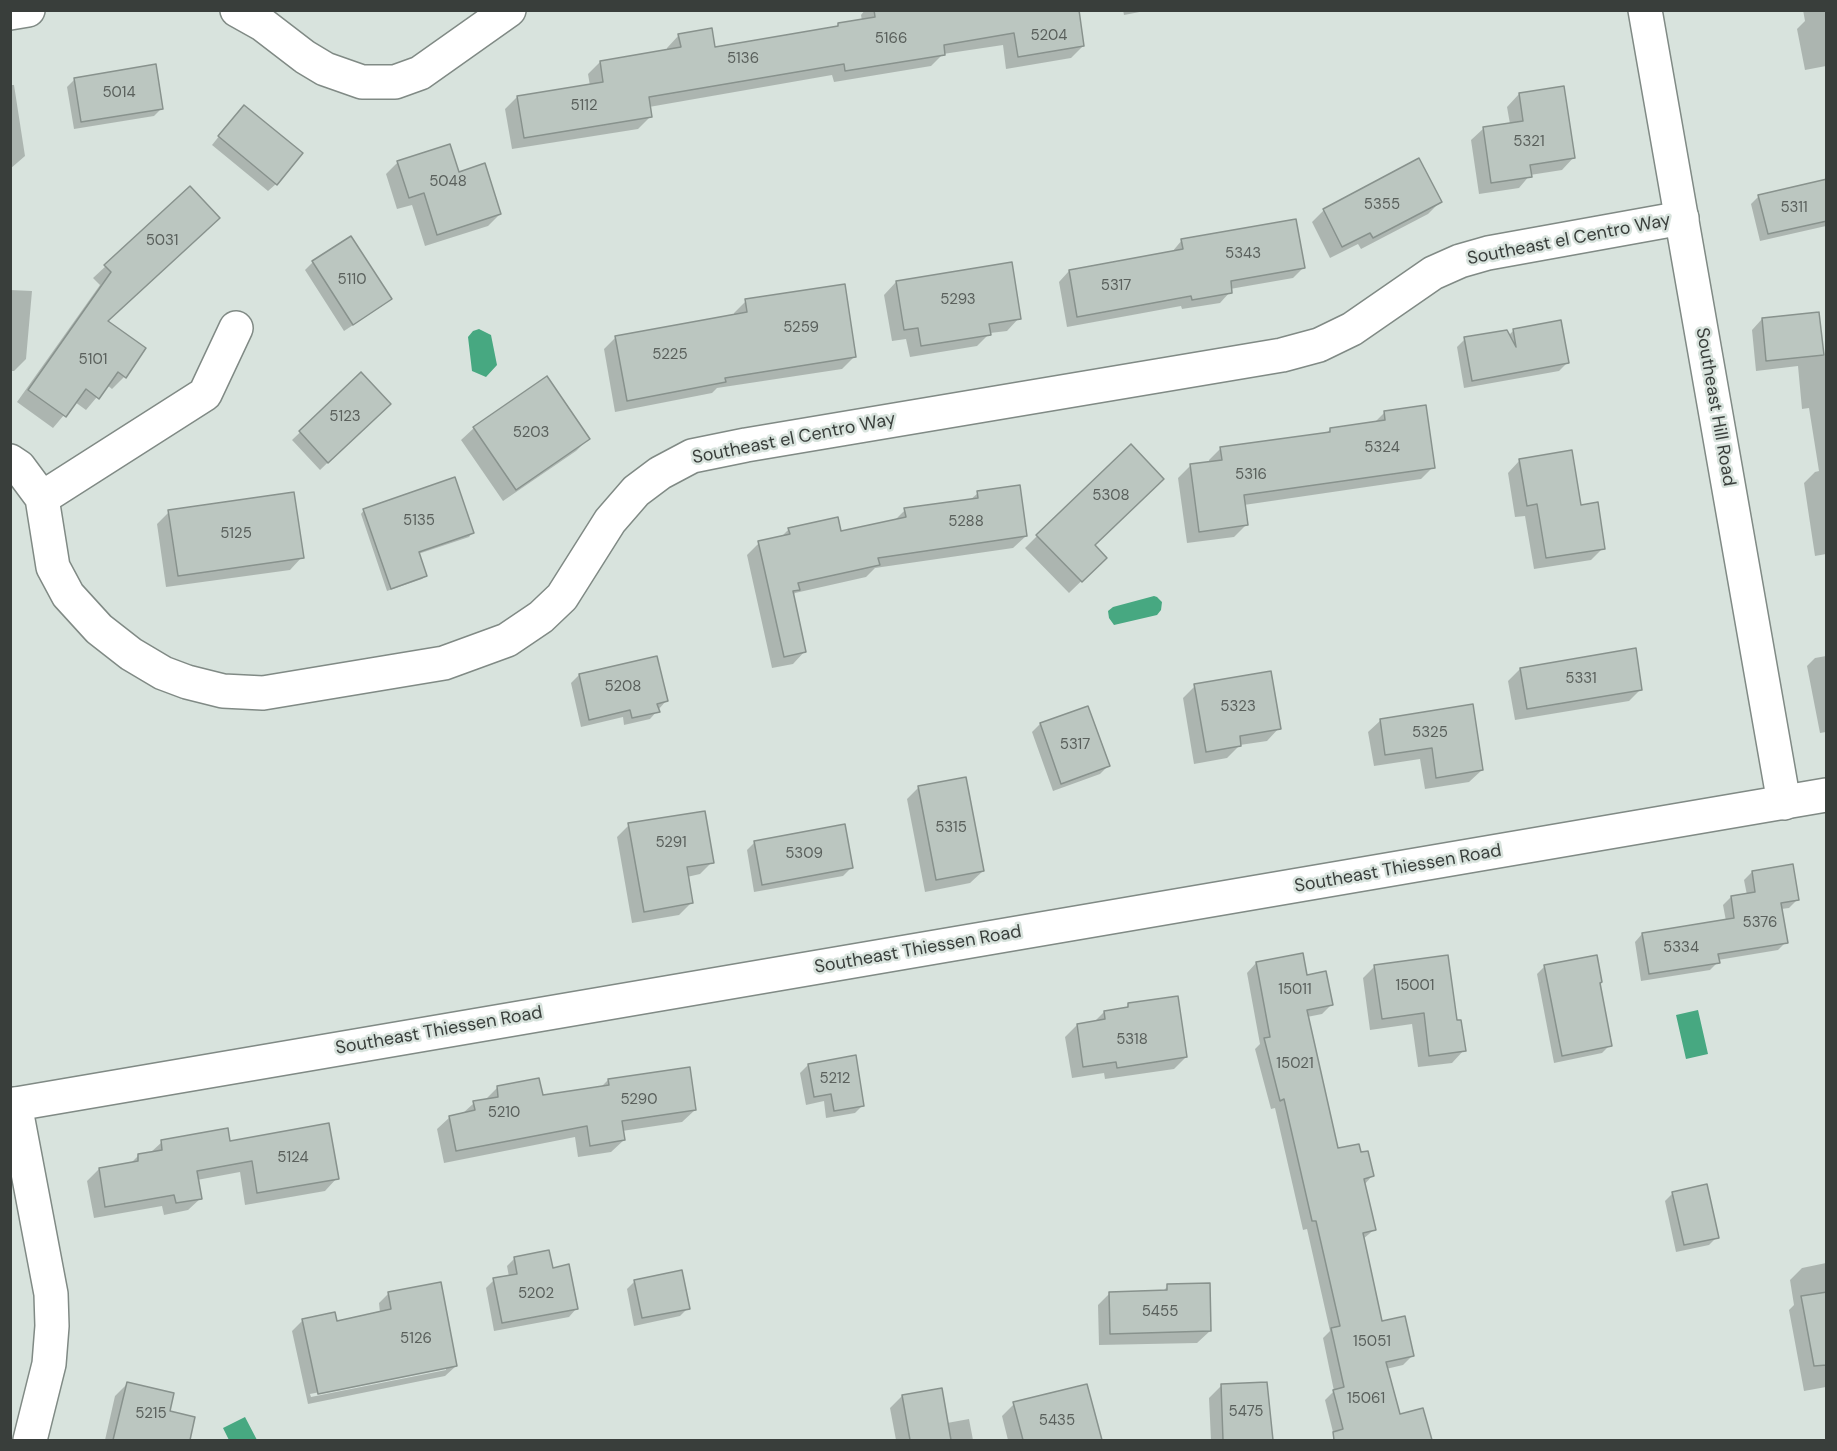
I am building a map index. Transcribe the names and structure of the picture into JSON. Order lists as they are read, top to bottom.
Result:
{
  "streets": {
    "street": ["Southeast el Centro Way", "Southeast Hill Road", "Southeast Thiessen Road"]
  },
  "crossings": [
    ["Southeast el Centro Way", "Southeast Hill Road"],
    ["Southeast Hill Road", "Southeast Thiessen Road"]
  ],
  "house_numbers": [
    "5204",
    "5166",
    "5136",
    "5014",
    "5112",
    "5321",
    "5048",
    "5355",
    "5311",
    "5031",
    "5343",
    "5110",
    "5317",
    "5293",
    "5259",
    "5225",
    "5101",
    "5123",
    "5203",
    "5324",
    "5316",
    "5308",
    "5135",
    "5288",
    "5125",
    "5331",
    "5208",
    "5323",
    "5325",
    "5317",
    "5315",
    "5291",
    "5309",
    "5376",
    "5334",
    "15001",
    "15011",
    "5318",
    "15021",
    "5212",
    "5290",
    "5210",
    "5124",
    "5202",
    "5455",
    "5126",
    "15051",
    "15061",
    "5475",
    "5215",
    "5435"
  ]
}
